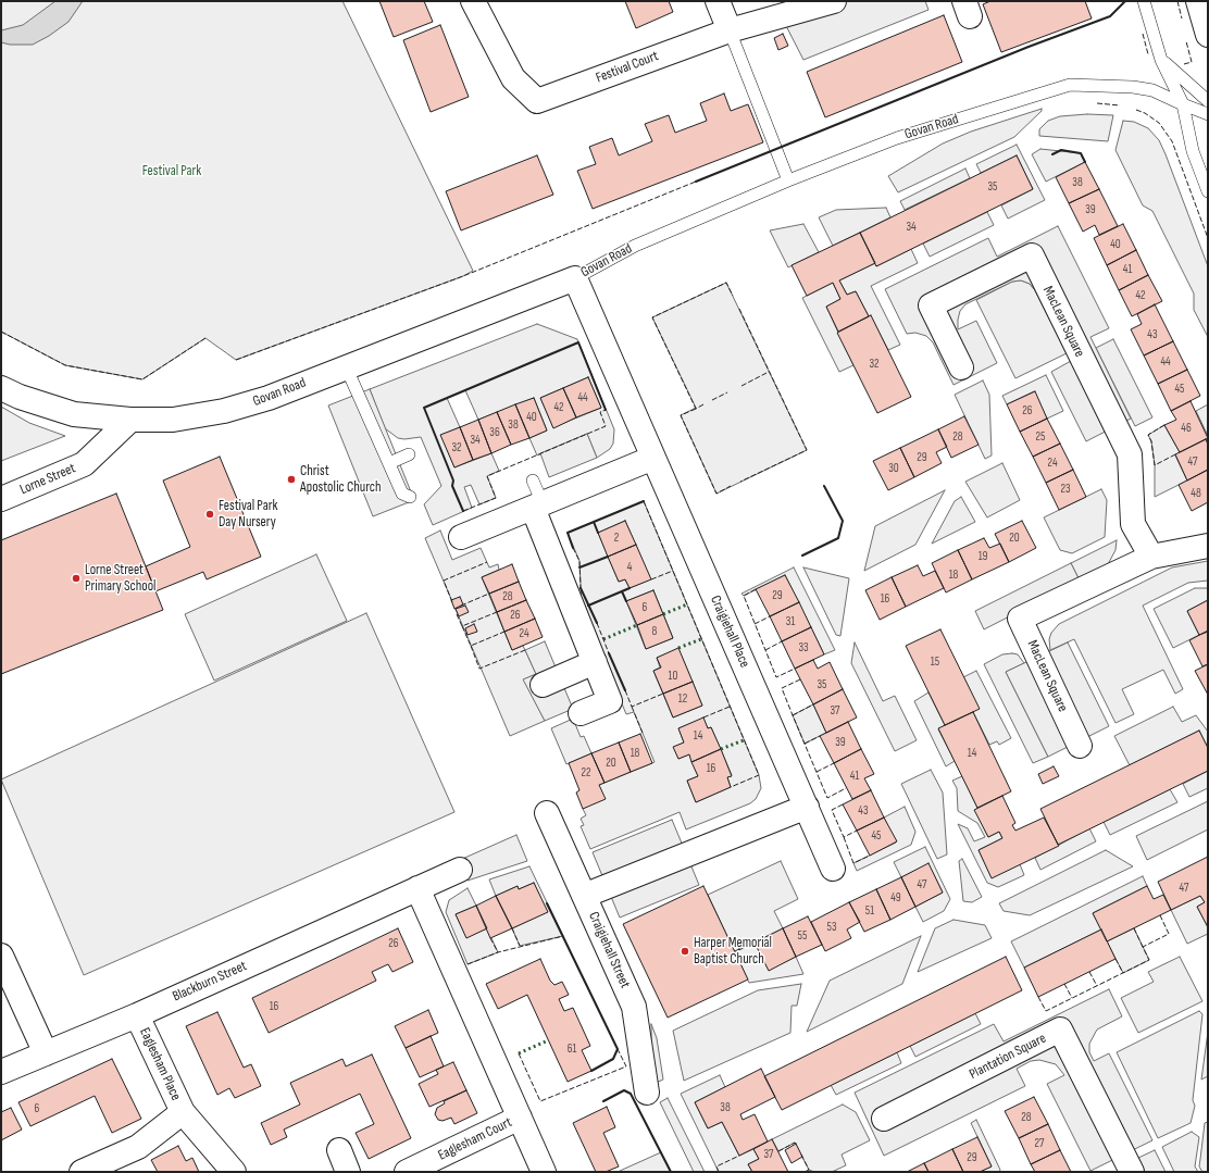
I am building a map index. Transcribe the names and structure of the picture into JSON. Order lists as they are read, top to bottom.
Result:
{
  "streets": {
    "street": [
      "Festival Court",
      "Govan Road",
      "MacLean Square",
      "Lorne Street",
      "Craigiehall Place",
      "Craigiehall Street",
      "Blackburn Street",
      "Plantation Square",
      "Eaglesham Place",
      "Eaglesham Court"
    ]
  },
  "crossings": [
    ["Govan Road", "Lorne Street"],
    ["Govan Road", "Craigiehall Place"],
    ["Blackburn Street", "Eaglesham Place"]
  ],
  "parks": ["Festival Park"],
  "places": [
    "Christ Apostolic Church",
    "Festival Park Day Nursery",
    "Lorne Street Primary School",
    "Harper Memorial Baptist Church"
  ],
  "house_numbers": [
    "38",
    "35",
    "39",
    "34",
    "40",
    "41",
    "42",
    "43",
    "44",
    "32",
    "45",
    "44",
    "42",
    "26",
    "40",
    "38",
    "46",
    "36",
    "28",
    "25",
    "34",
    "32",
    "29",
    "47",
    "24",
    "30",
    "23",
    "48",
    "2",
    "20",
    "19",
    "4",
    "18",
    "29",
    "28",
    "16",
    "6",
    "26",
    "31",
    "8",
    "24",
    "33",
    "15",
    "10",
    "35",
    "12",
    "37",
    "14",
    "39",
    "18",
    "14",
    "20",
    "16",
    "22",
    "41",
    "43",
    "45",
    "47",
    "47",
    "49",
    "51",
    "53",
    "55",
    "26",
    "16",
    "61",
    "38",
    "6",
    "28",
    "27",
    "37",
    "29"
  ]
}
